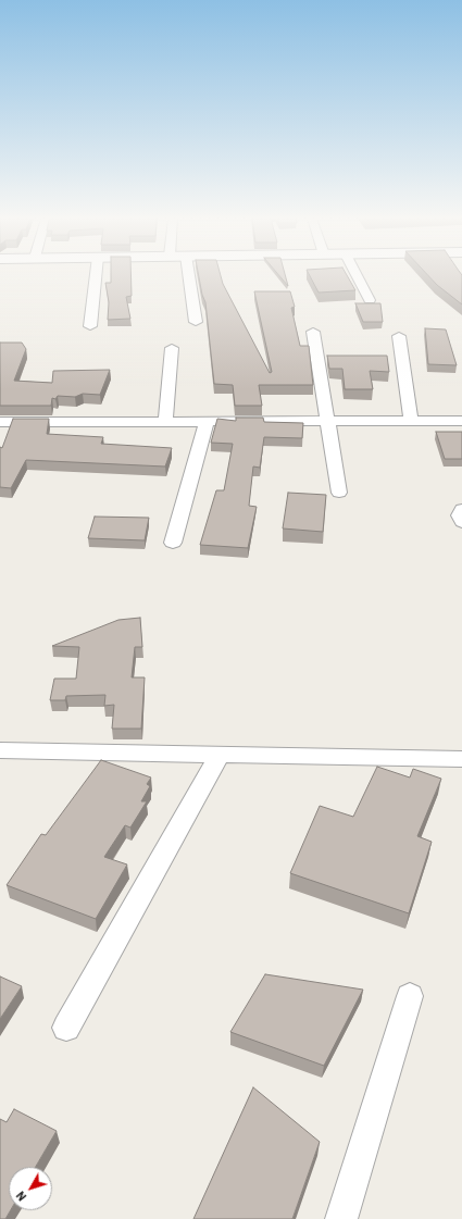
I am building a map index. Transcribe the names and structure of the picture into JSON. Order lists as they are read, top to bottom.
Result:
{
  "north": "bottom left"
}
